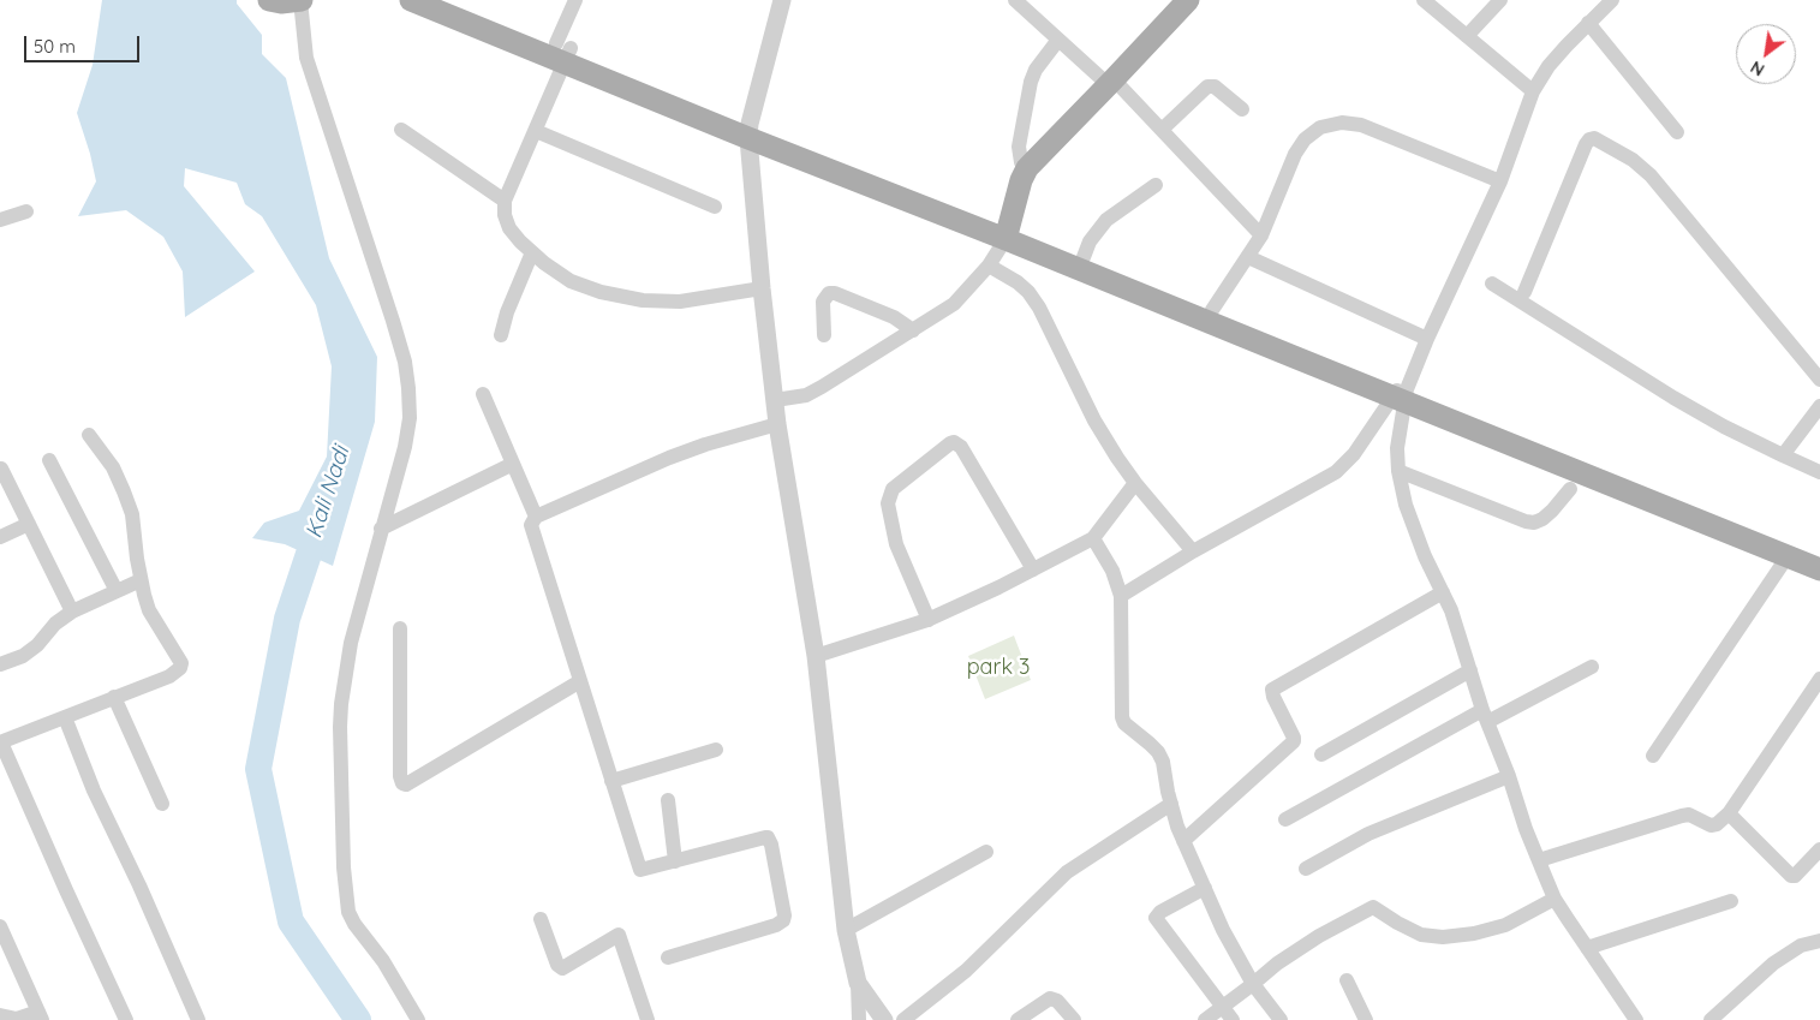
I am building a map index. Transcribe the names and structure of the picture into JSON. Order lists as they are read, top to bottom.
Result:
{
  "water": ["Kali Nadi"],
  "parks": ["park 3"],
  "scale_bar": "50 m",
  "north": "bottom left"
}
